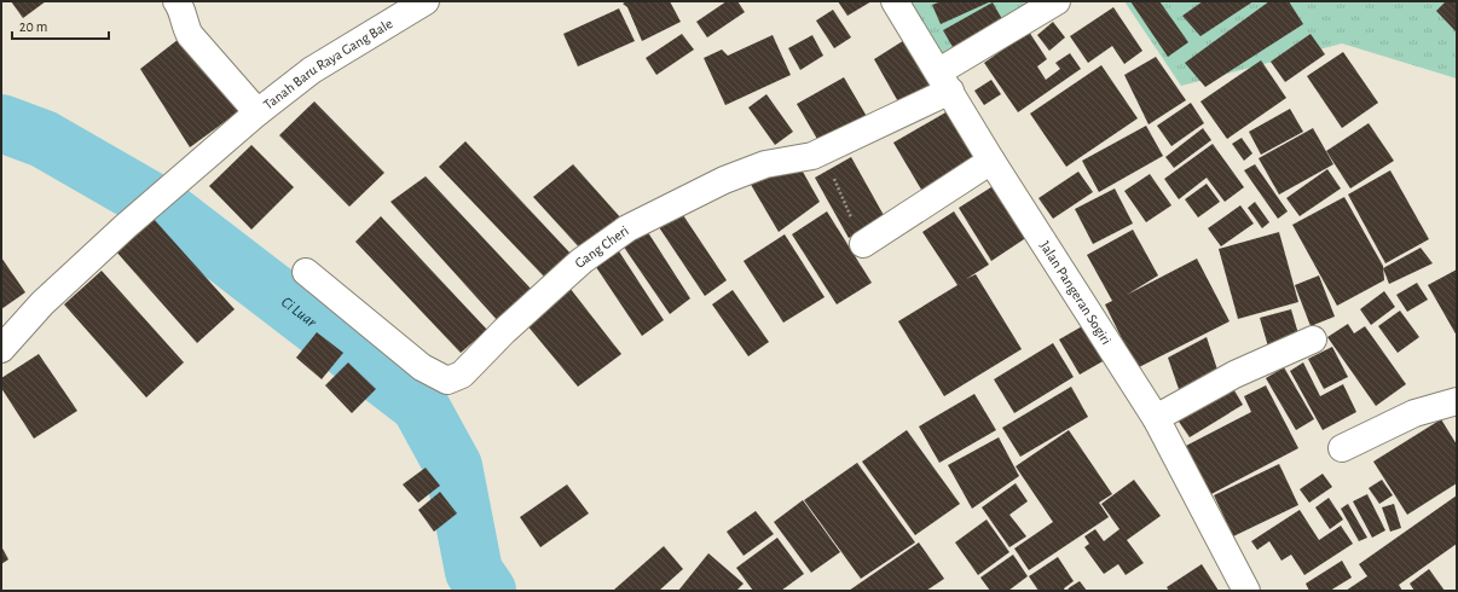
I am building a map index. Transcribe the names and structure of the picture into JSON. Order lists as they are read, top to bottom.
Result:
{
  "streets": {
    "street": ["Tanah Baru Raya Gang Bale", "Gang Cheri", "Jalan Pangeran Sogiri"]
  },
  "crossings": [
    ["Gang Cheri", "Jalan Pangeran Sogiri"]
  ],
  "water": ["Ci Luar"],
  "scale_bar": "20 m"
}
